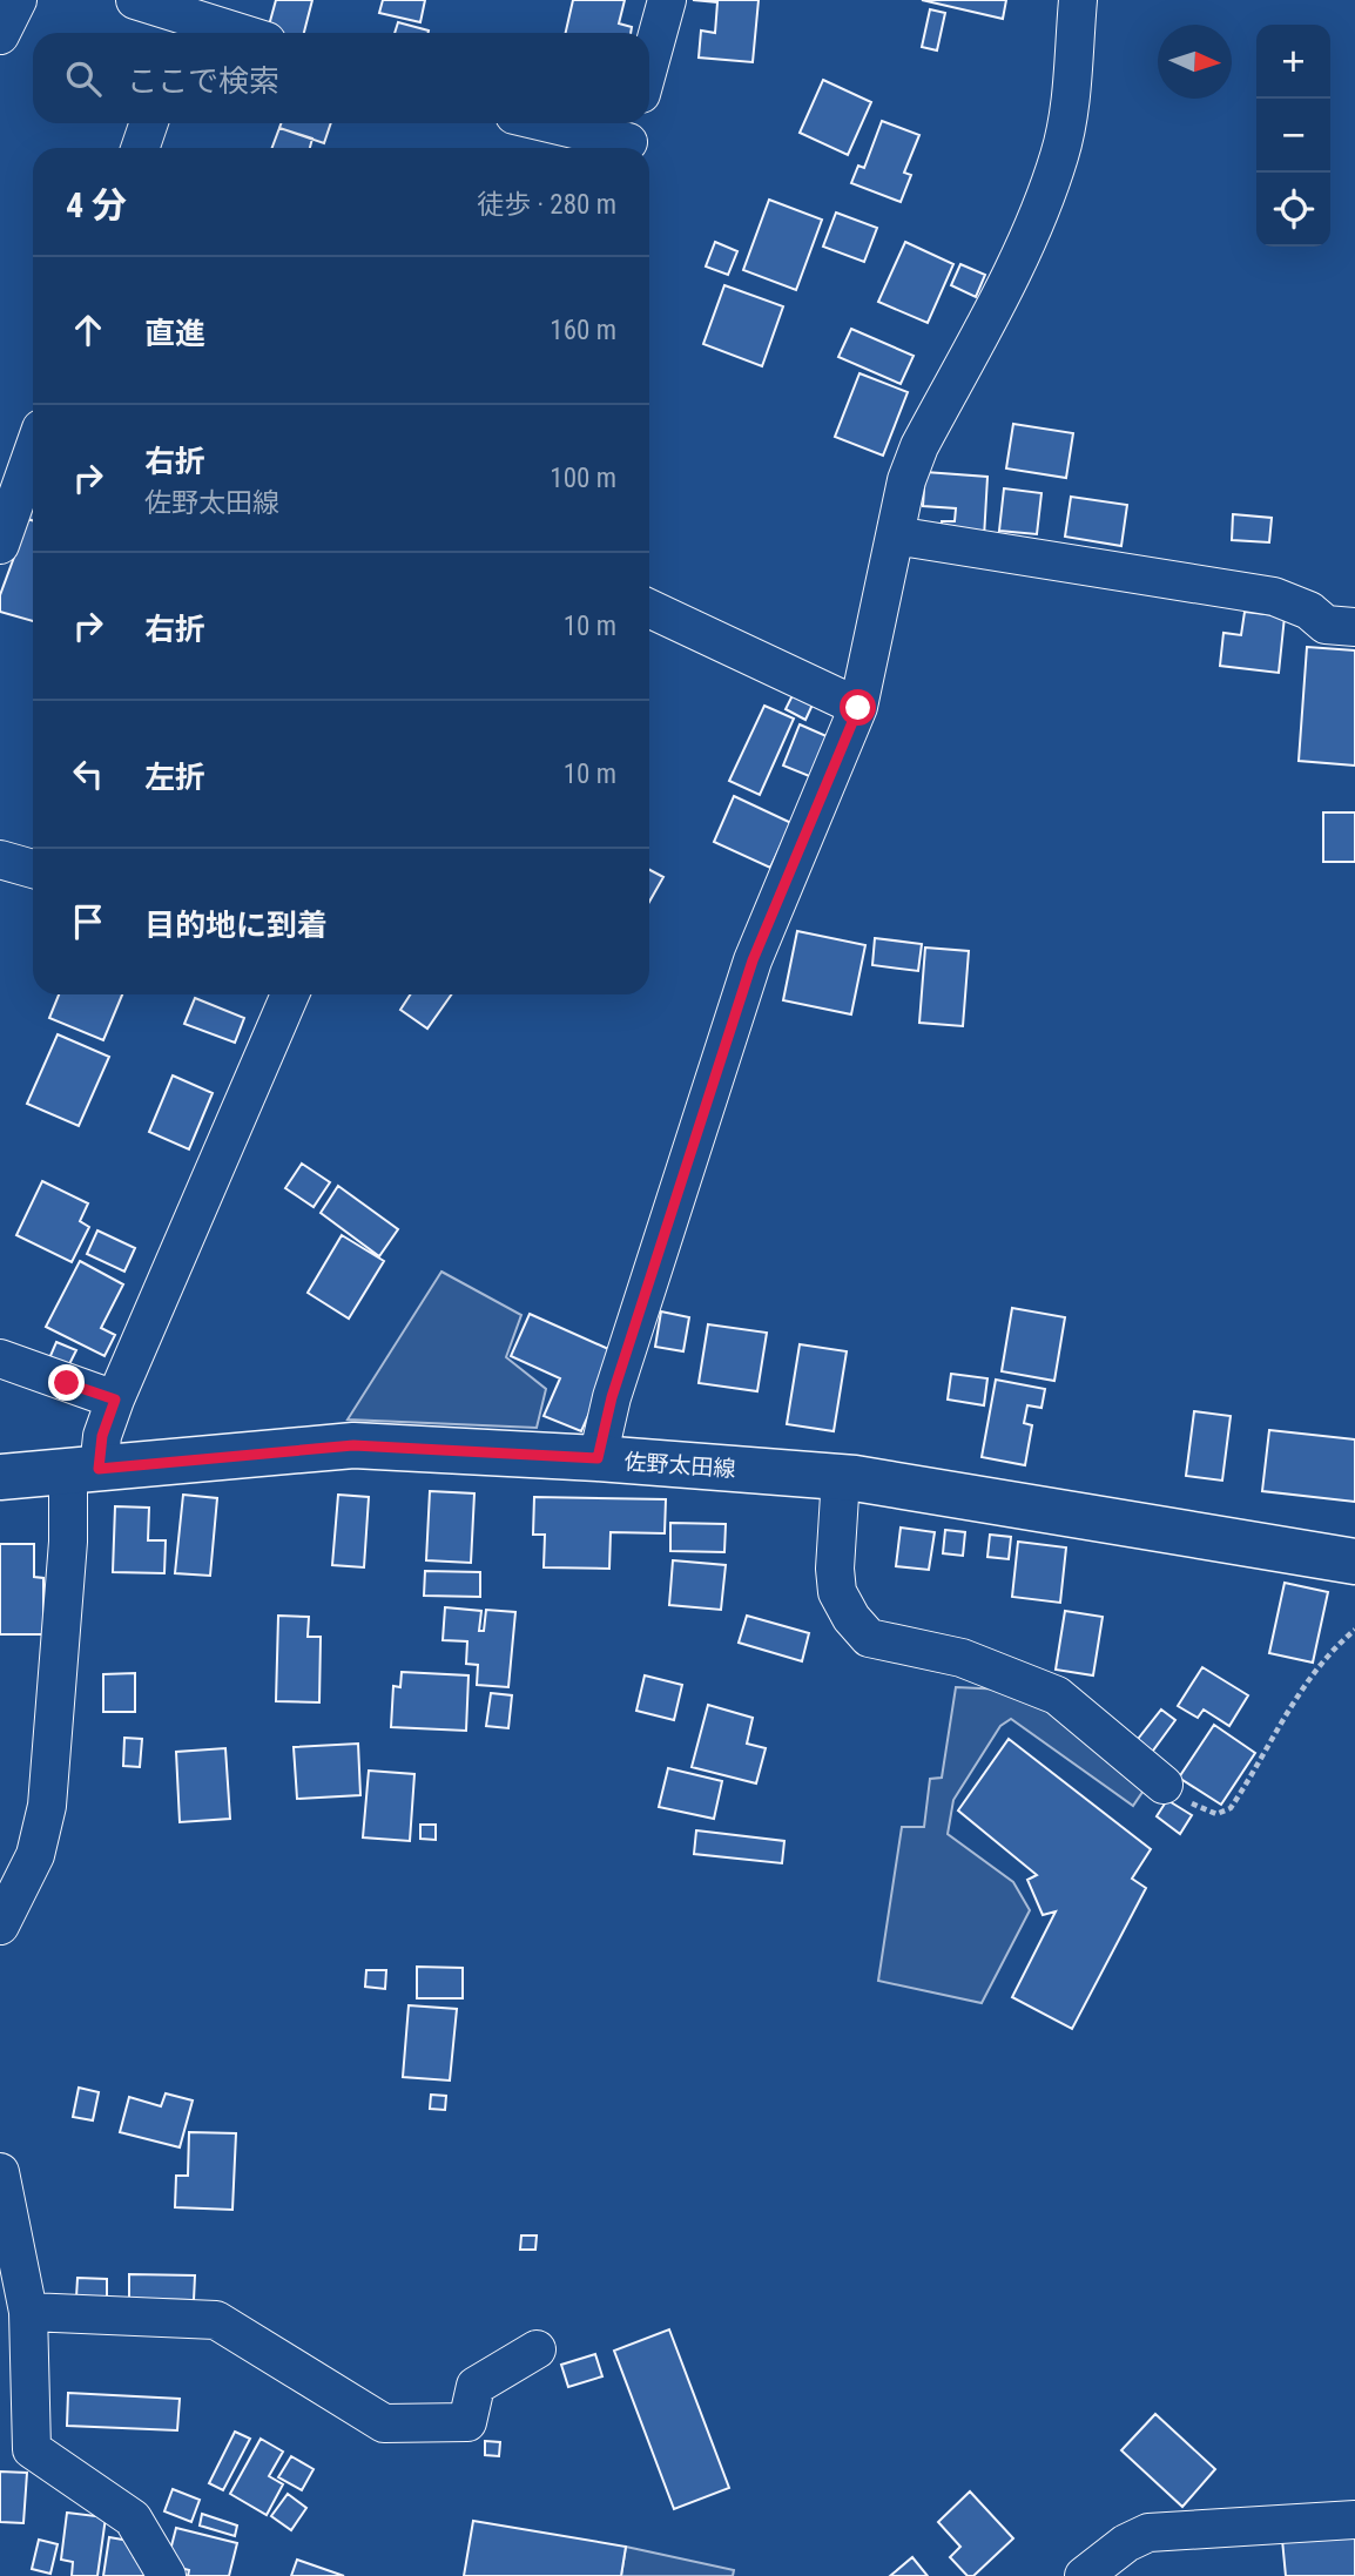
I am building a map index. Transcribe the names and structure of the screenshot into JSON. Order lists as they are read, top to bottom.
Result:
{
  "streets": {
    "main road": ["佐野太田線"]
  },
  "north": "right",
  "page": {
    "map_buttons": ["+", "−"],
    "search": "ここで検索",
    "heading": ["4 分", "徒歩 · 280 m"],
    "list": [
      ["直進", "160 m"],
      ["右折", "佐野太田線", "100 m"],
      ["右折", "10 m"],
      ["左折", "10 m"],
      "目的地に到着"
    ]
  }
}
